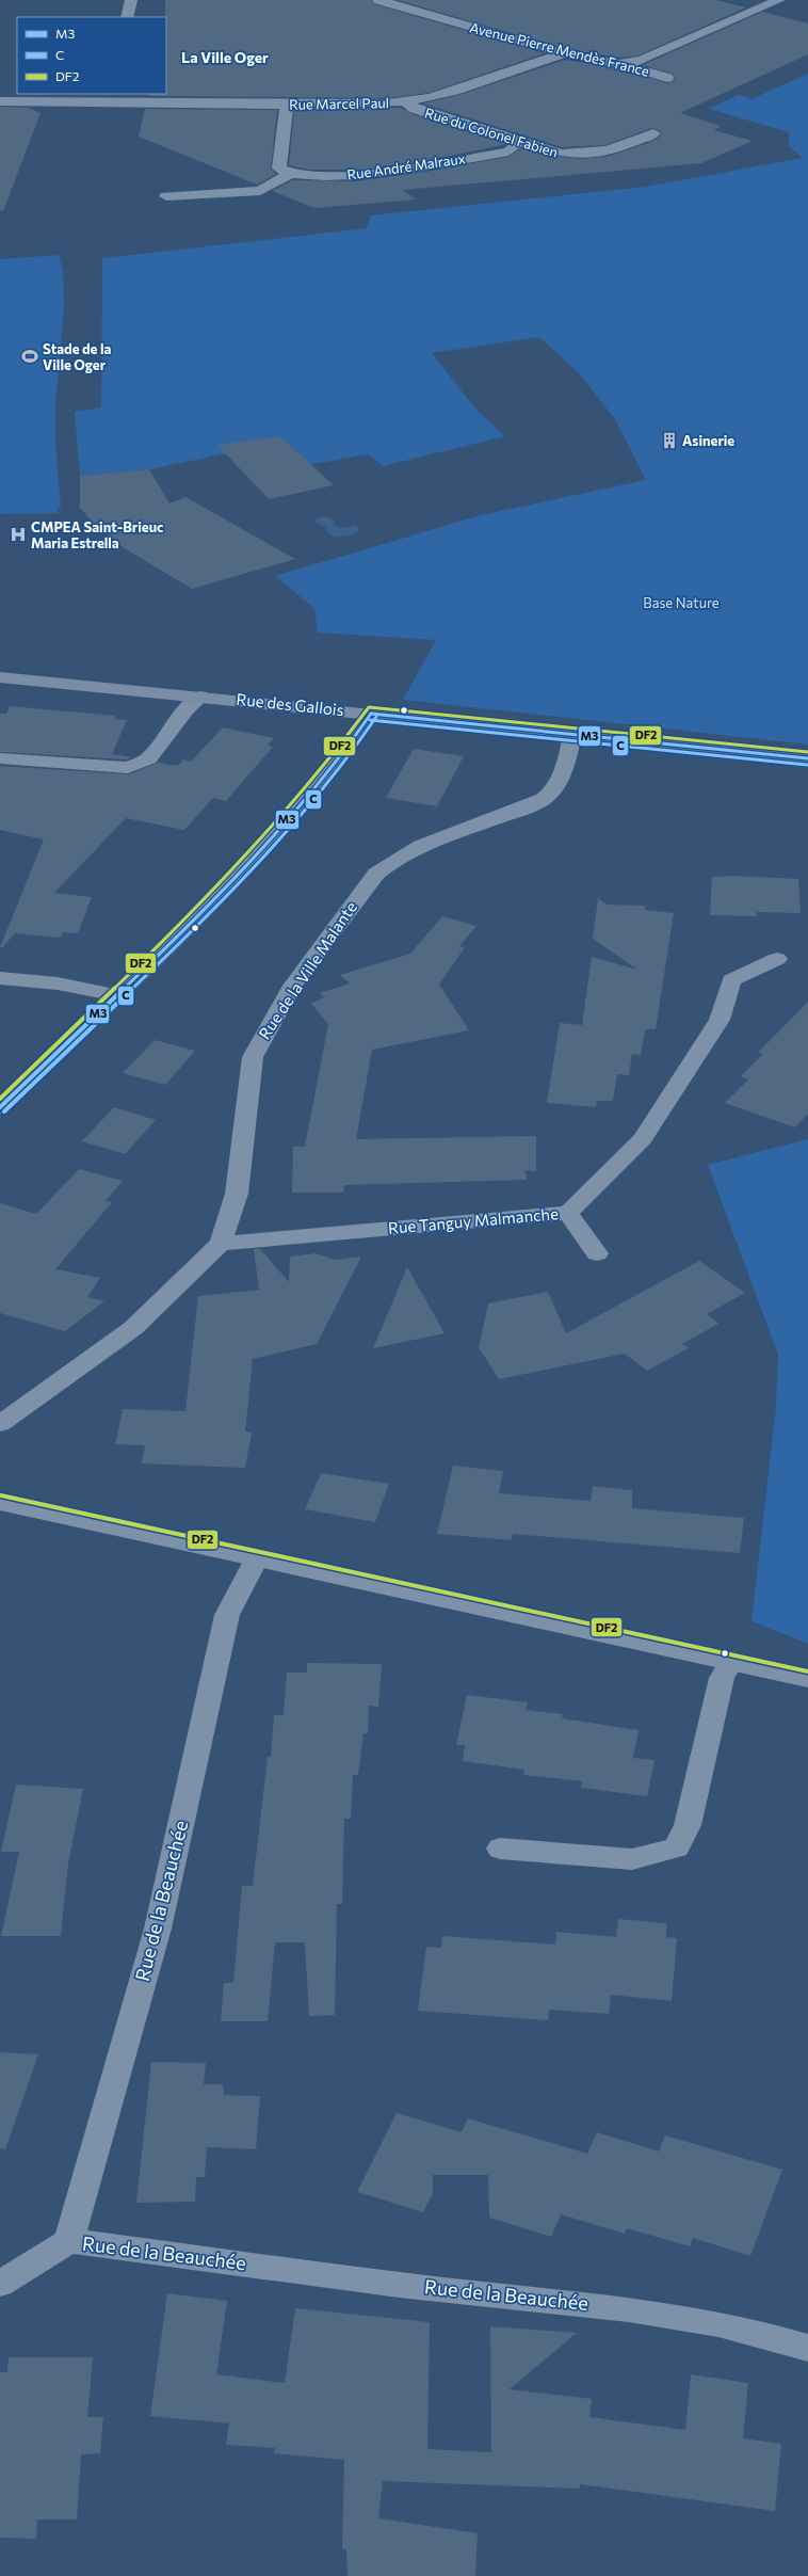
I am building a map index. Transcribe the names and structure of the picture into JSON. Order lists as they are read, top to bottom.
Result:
{
  "streets": {
    "main road": ["Rue des Gallois"],
    "street": [
      "Avenue Pierre Mendès France",
      "Rue Marcel Paul",
      "Rue du Colonel Fabien",
      "Rue André Malraux",
      "Rue de la Ville Malante",
      "Rue Tanguy Malmanche",
      "Rue de la Beauchée"
    ]
  },
  "crossings": [
    ["Avenue Pierre Mendès France", "Rue Marcel Paul"],
    ["Rue Marcel Paul", "Rue du Colonel Fabien"],
    ["Rue du Colonel Fabien", "Rue André Malraux"],
    ["Rue des Gallois", "Rue de la Ville Malante"],
    ["Rue de la Ville Malante", "Rue Tanguy Malmanche"]
  ],
  "districts": ["La Ville Oger"],
  "parks": ["Base Nature"],
  "places": {
    "sports": ["Stade de la Ville Oger"],
    "building": ["Asinerie"],
    "hospital": ["CMPEA Saint-Brieuc Maria Estrella"]
  },
  "lines": ["transit line DF2", "transit line M3", "transit line C"],
  "legend": ["M3", "C", "DF2"]
}
